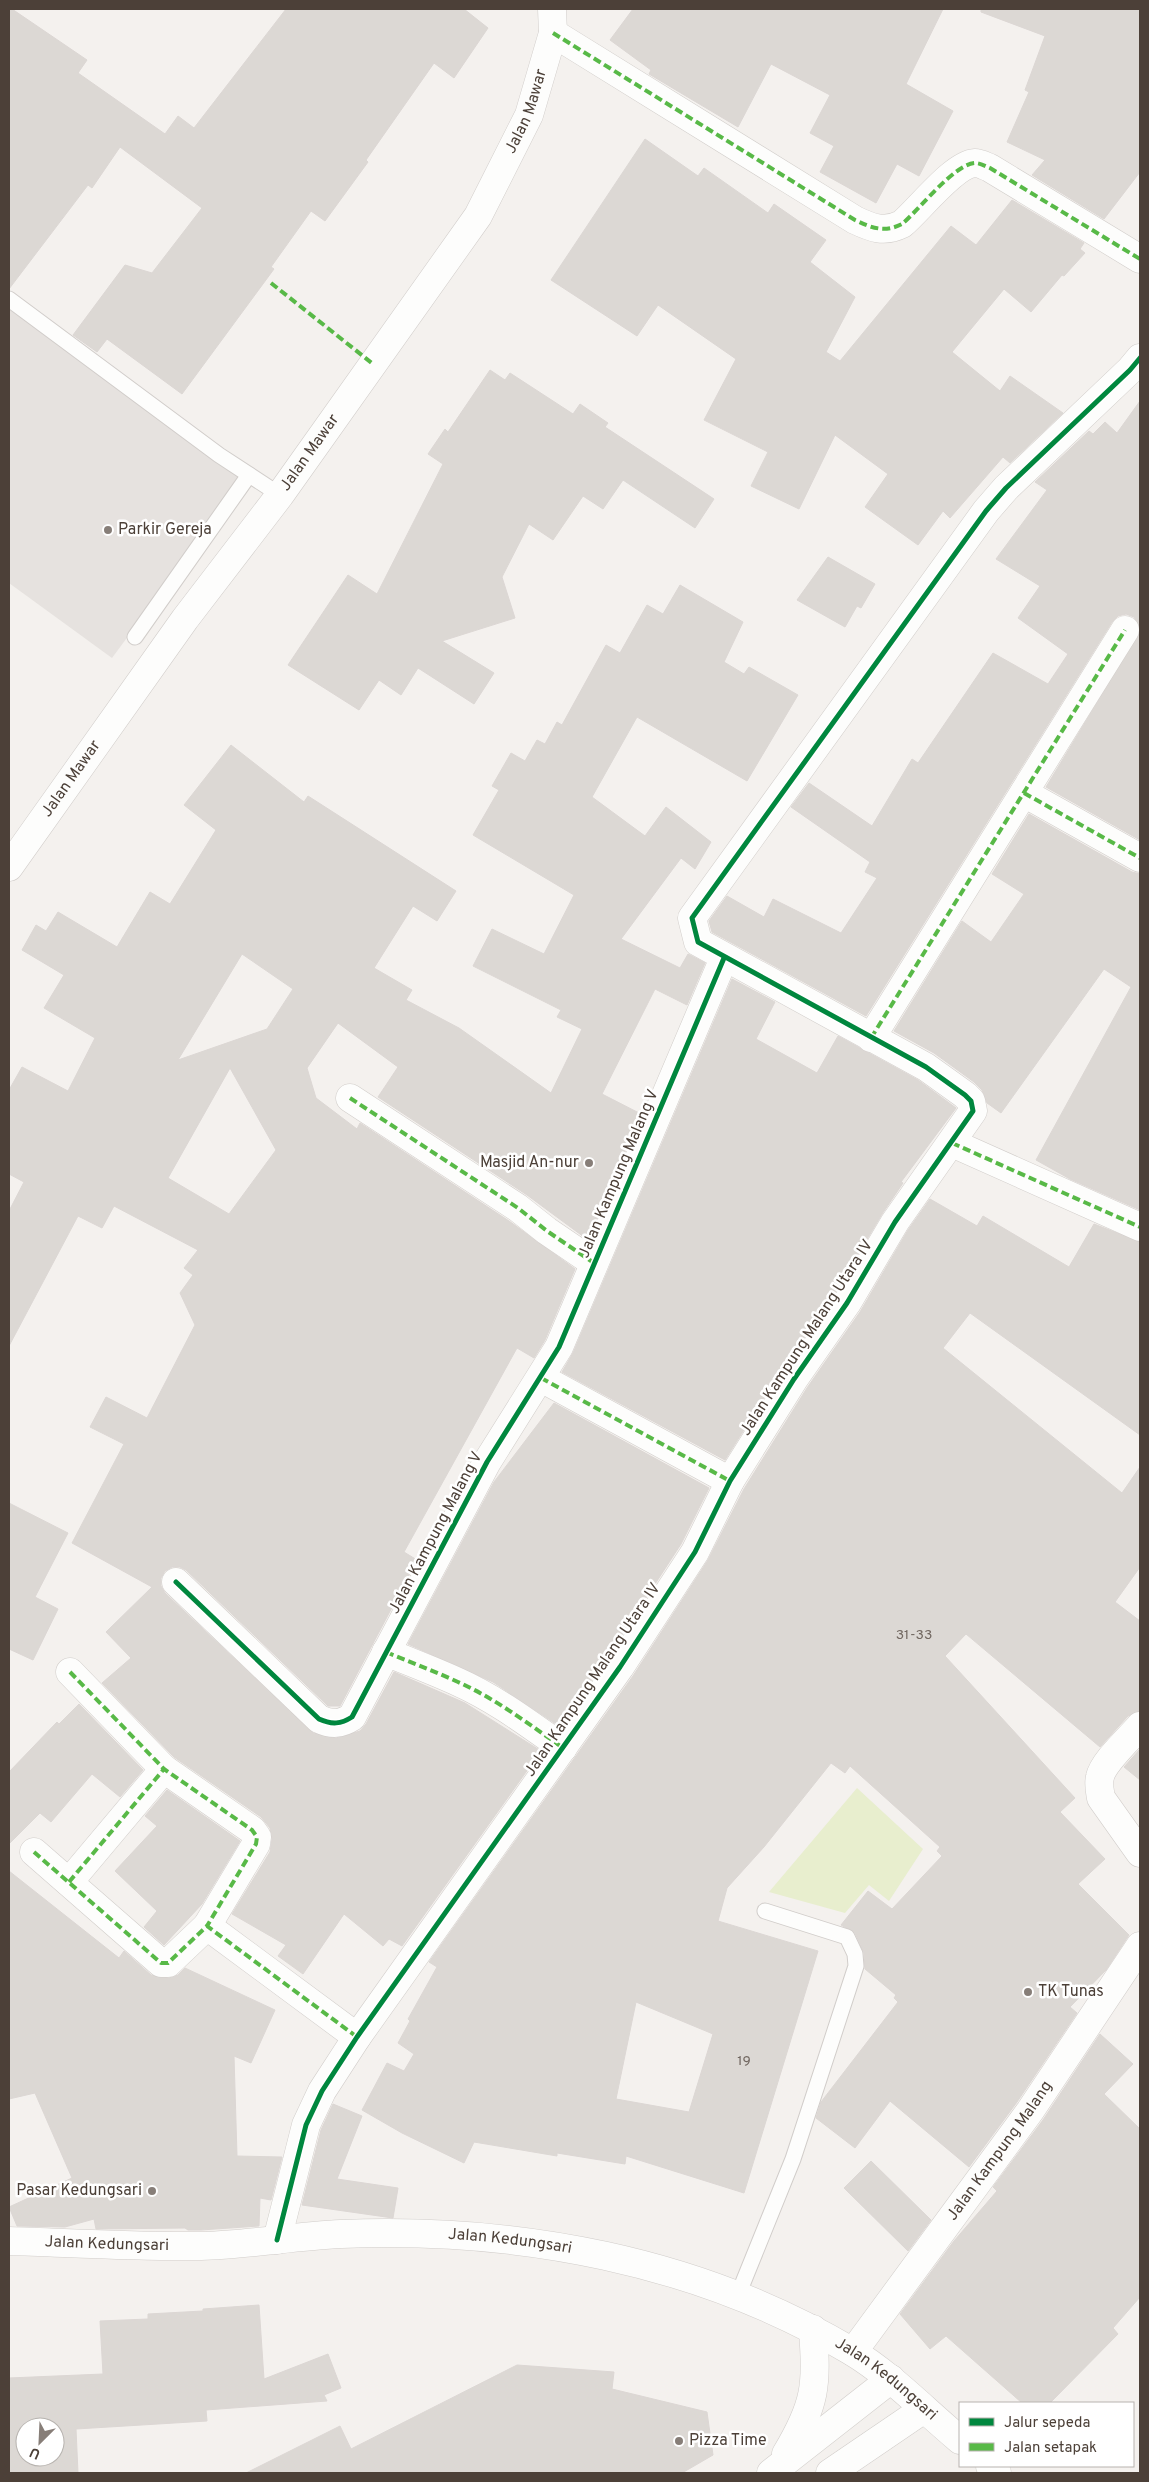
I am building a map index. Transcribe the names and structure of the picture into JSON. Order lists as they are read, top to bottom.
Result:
{
  "streets": {
    "street": [
      "Jalan Mawar",
      "Jalan Kampung Malang V",
      "Jalan Kampung Malang Utara IV",
      "Jalan Kampung Malang",
      "Jalan Kedungsari"
    ]
  },
  "crossings": [
    ["Jalan Kampung Malang V", "Jalan Kampung Malang Utara IV"],
    ["Jalan Kampung Malang Utara IV", "Jalan Kedungsari"],
    ["Jalan Kampung Malang", "Jalan Kedungsari"]
  ],
  "places": [
    "Parkir Gereja",
    "Masjid An-nur",
    "TK Tunas",
    "Pasar Kedungsari",
    "Pizza Time"
  ],
  "house_numbers": ["31-33", "19"],
  "legend": ["Jalur sepeda", "Jalan setapak"],
  "north": "bottom left"
}
